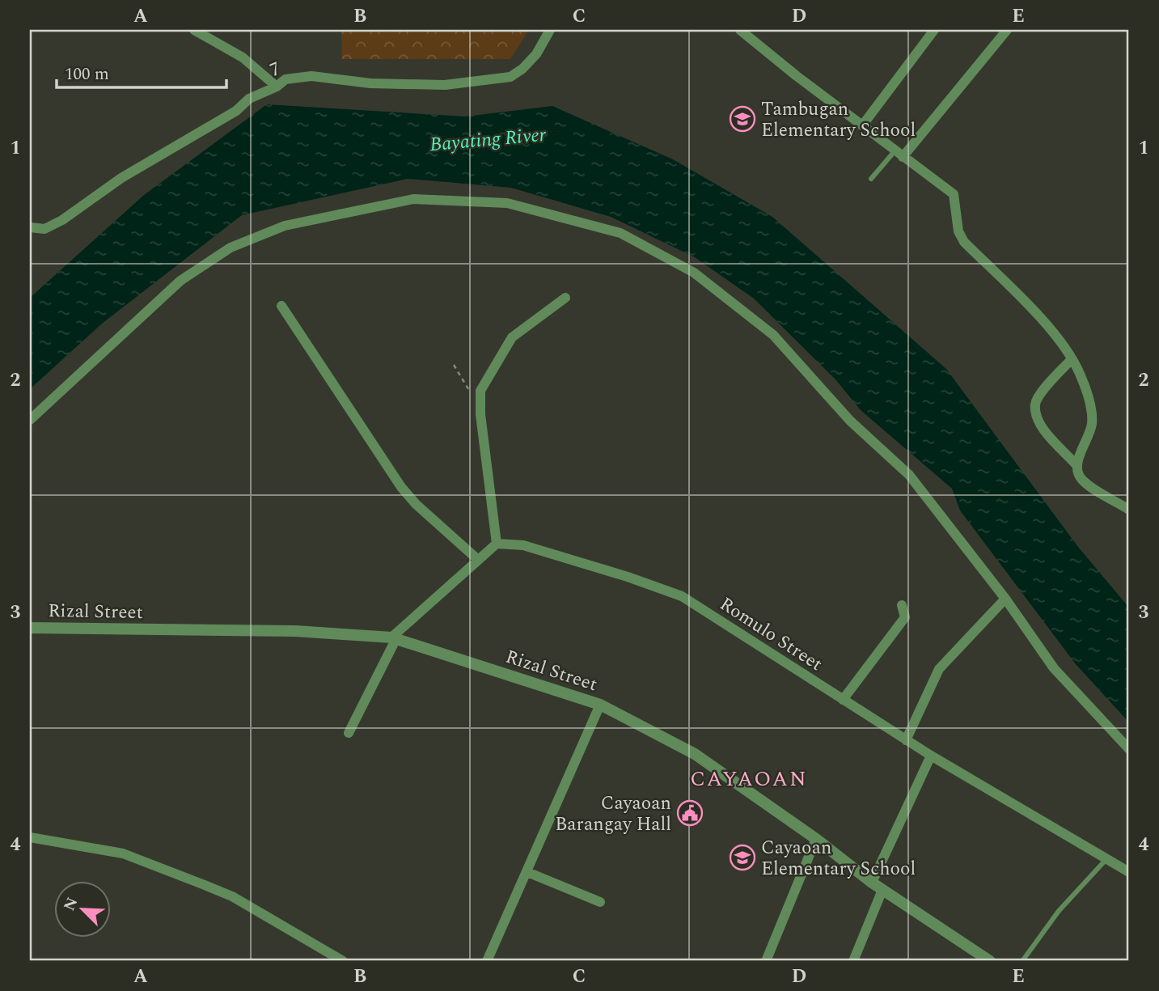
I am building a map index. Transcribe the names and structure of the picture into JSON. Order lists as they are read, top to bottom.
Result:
{
  "streets": {
    "street": ["7", "Rizal Street", "Romulo Street"]
  },
  "districts": ["CAYAOAN"],
  "water": ["Bayating River"],
  "places": {
    "school or university": ["Tambugan Elementary School", "Cayaoan Elementary School"],
    "public building": ["Cayaoan Barangay Hall"]
  },
  "scale_bar": "100 m",
  "north": "top left",
  "grid": {
    "columns": [
      "A",
      "B",
      "C",
      "D",
      "E"
    ],
    "rows": [
      "1",
      "2",
      "3",
      "4"
    ]
  }
}
